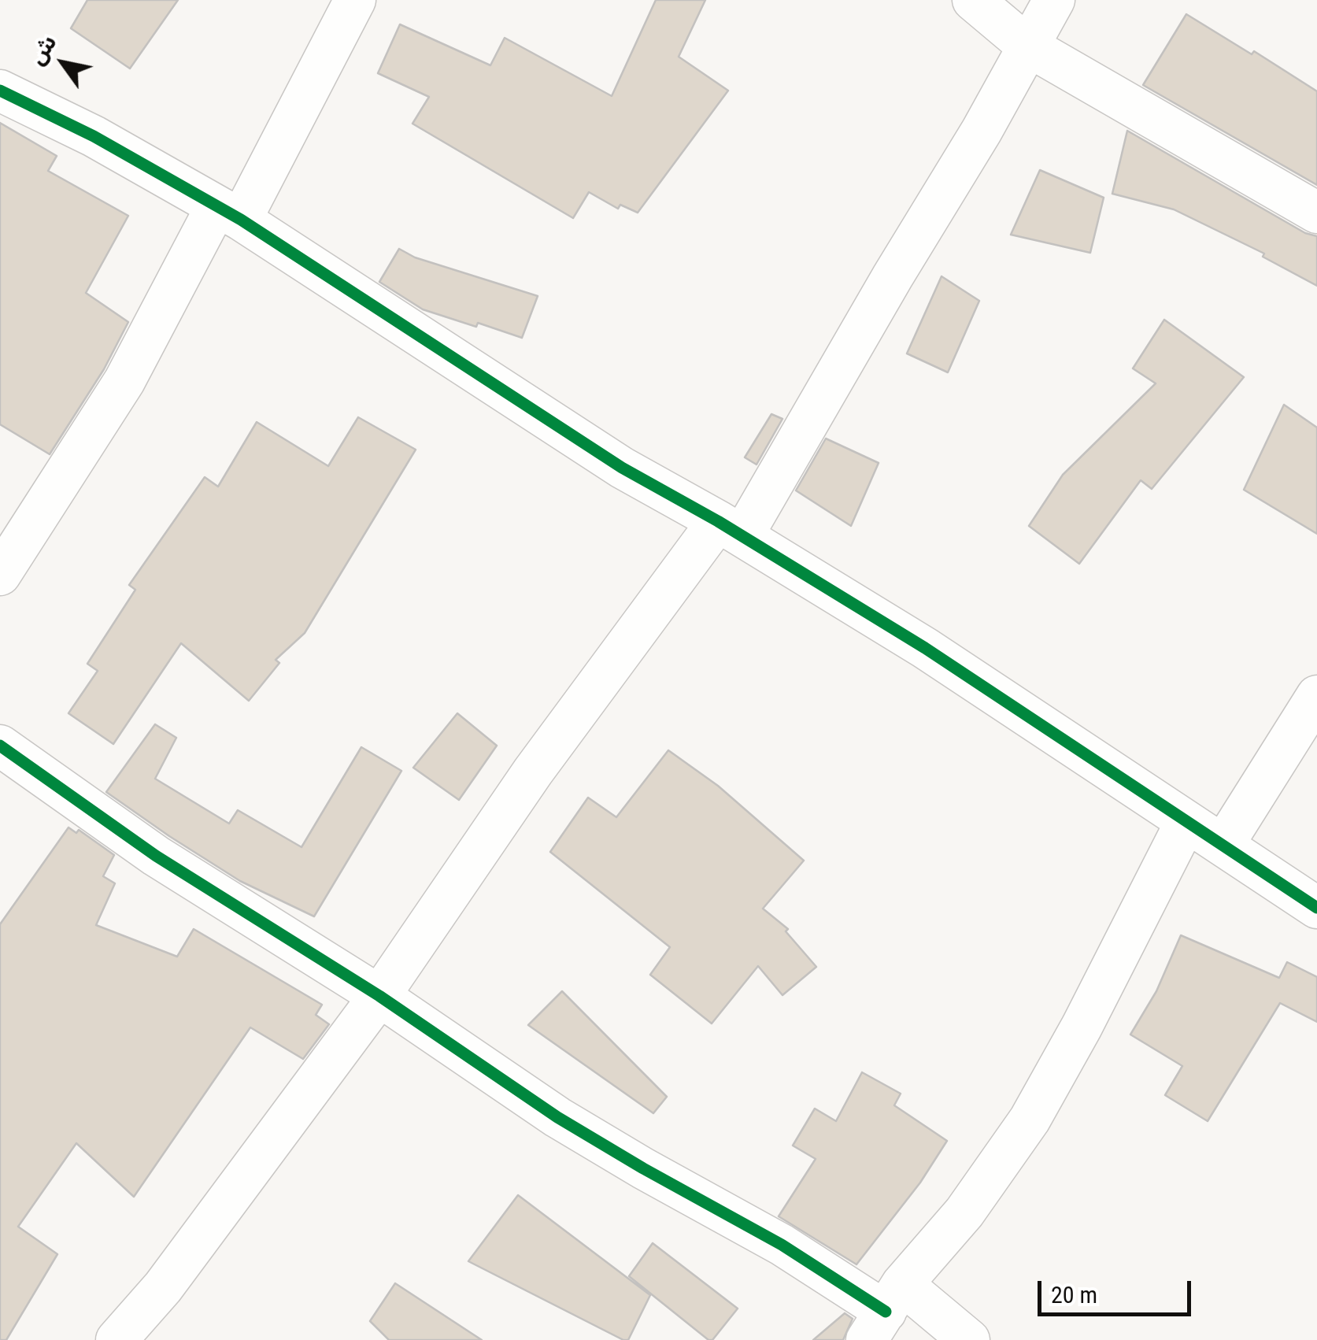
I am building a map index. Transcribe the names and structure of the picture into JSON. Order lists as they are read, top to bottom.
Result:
{
  "scale_bar": "20 m",
  "north": "top left"
}
